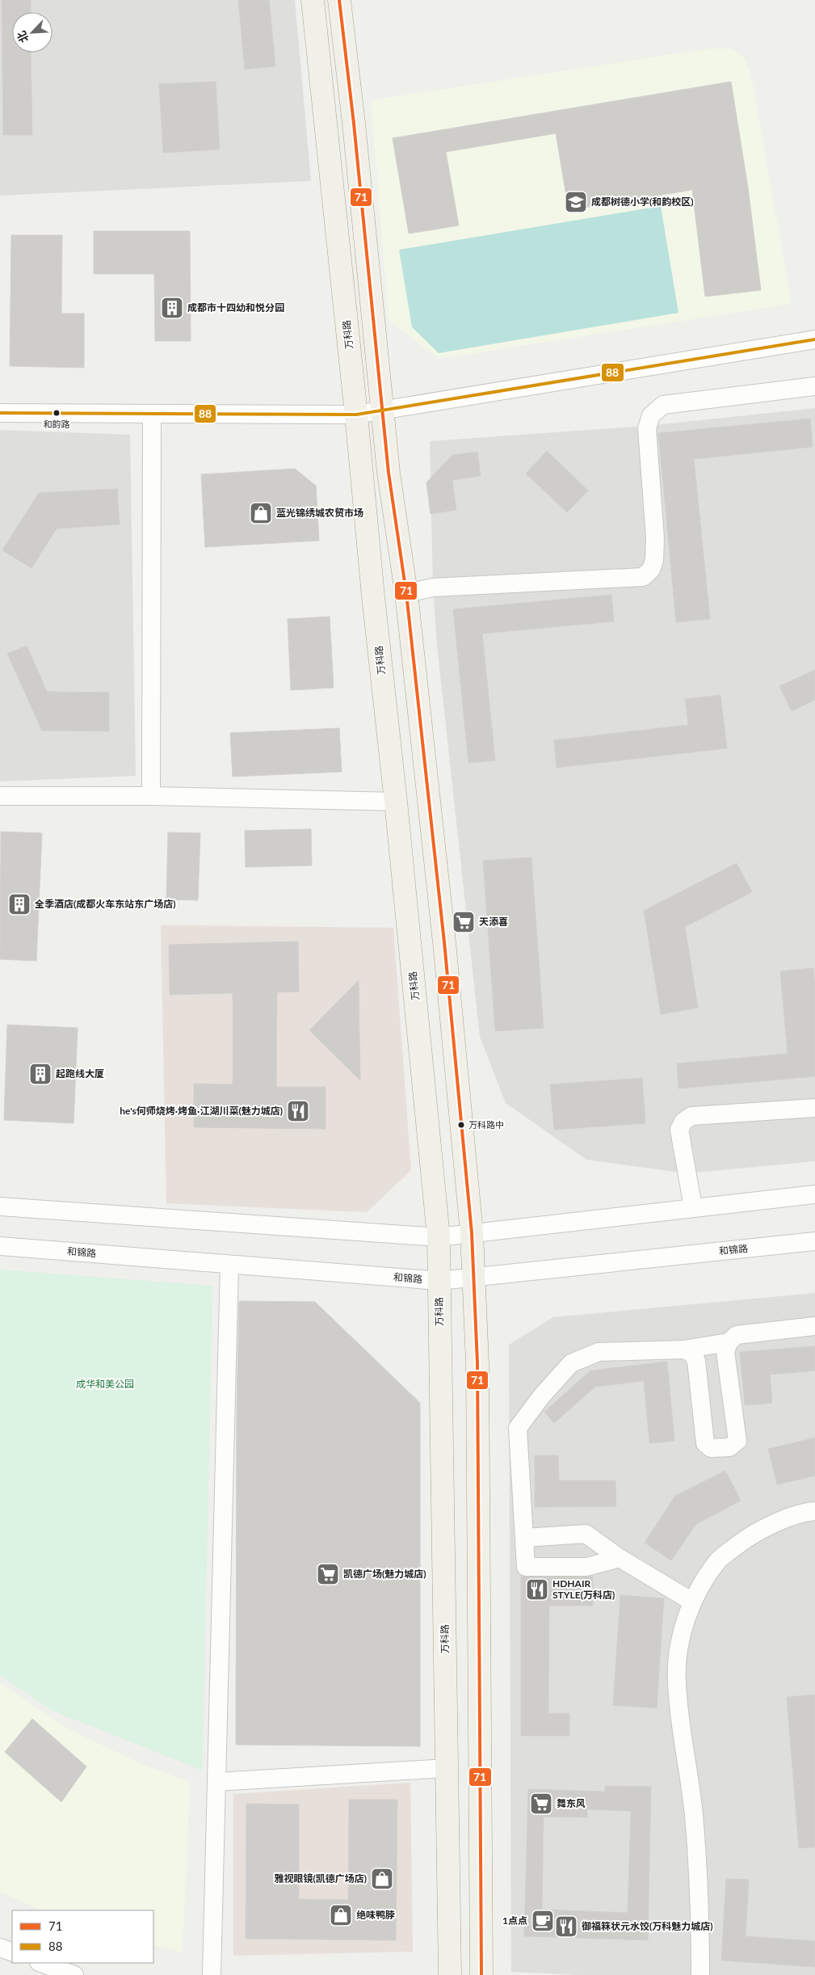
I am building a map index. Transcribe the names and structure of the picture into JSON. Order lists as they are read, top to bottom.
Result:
{
  "streets": {
    "main road": ["万科路"],
    "street": ["和锦路"]
  },
  "crossings": [
    ["万科路", "和锦路"]
  ],
  "parks": ["成华和美公园"],
  "places": {
    "school or university": ["成都树德小学(和韵校区)"],
    "building": ["成都市十四幼和悦分园", "全季酒店(成都火车东站东广场店)", "起跑线大厦"],
    "other": ["和韵路", "万科路中"],
    "shop": ["蓝光锦绣城农贸市场", "雅视眼镜(凯德广场店)", "绝味鸭脖"],
    "supermarket": ["天添喜", "凯德广场(魅力城店)", "舞东风"],
    "restaurant": ["he's何师烧烤·烤鱼·江湖川菜(魅力城店)", "HDHAIR STYLE(万科店)", "御福箖状元水饺(万科魅力城店)"],
    "cafe": ["1点点"]
  },
  "lines": ["transit line 71", "transit line 88"],
  "legend": ["71", "88"],
  "north": "bottom left"
}
